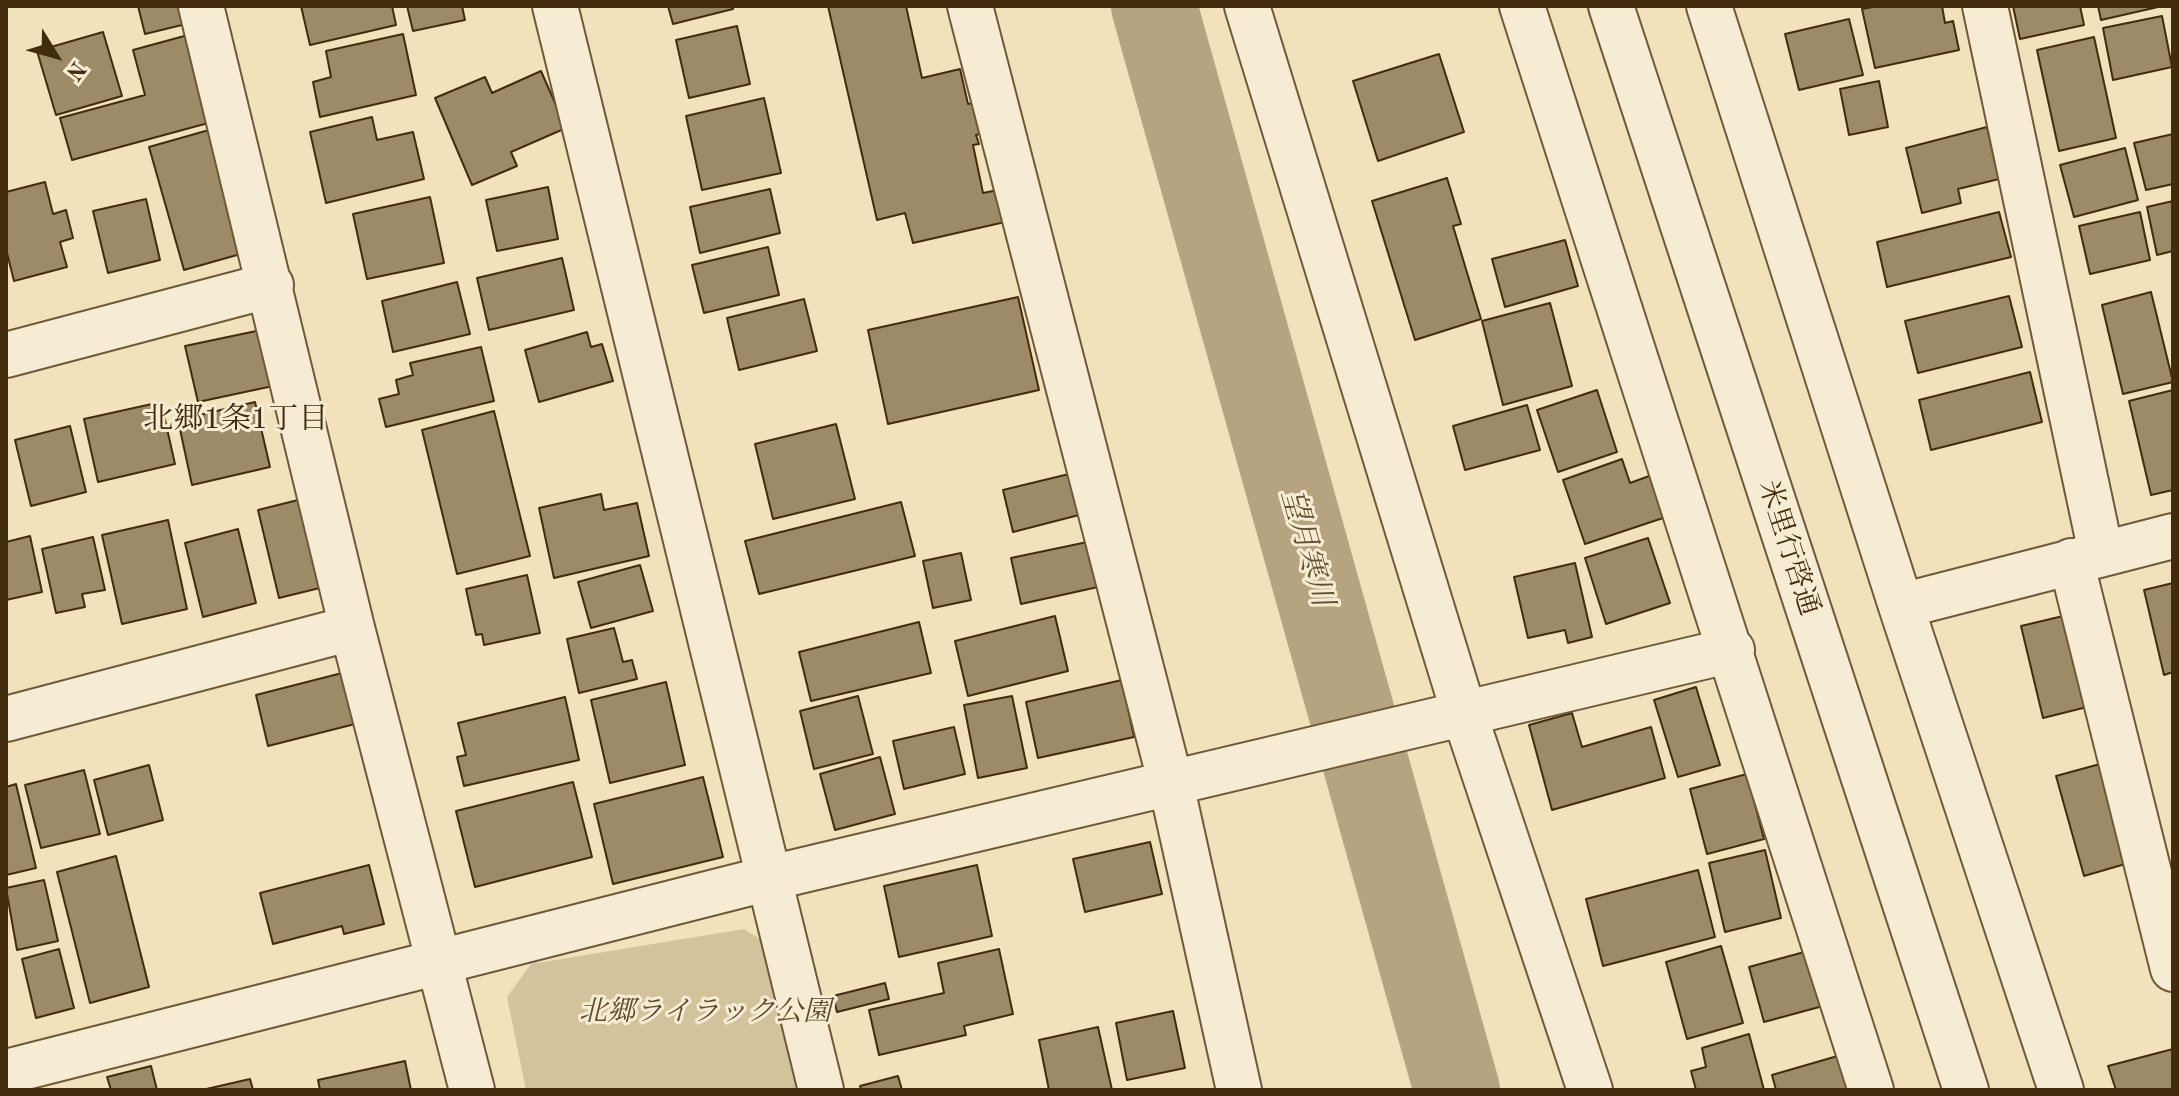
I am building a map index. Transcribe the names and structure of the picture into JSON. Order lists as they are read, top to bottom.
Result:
{
  "streets": {
    "street": ["米里行啓通"]
  },
  "districts": ["北郷1条1丁目"],
  "water": ["望月寒川"],
  "parks": ["北郷ライラック公園"],
  "north": "bottom right"
}
